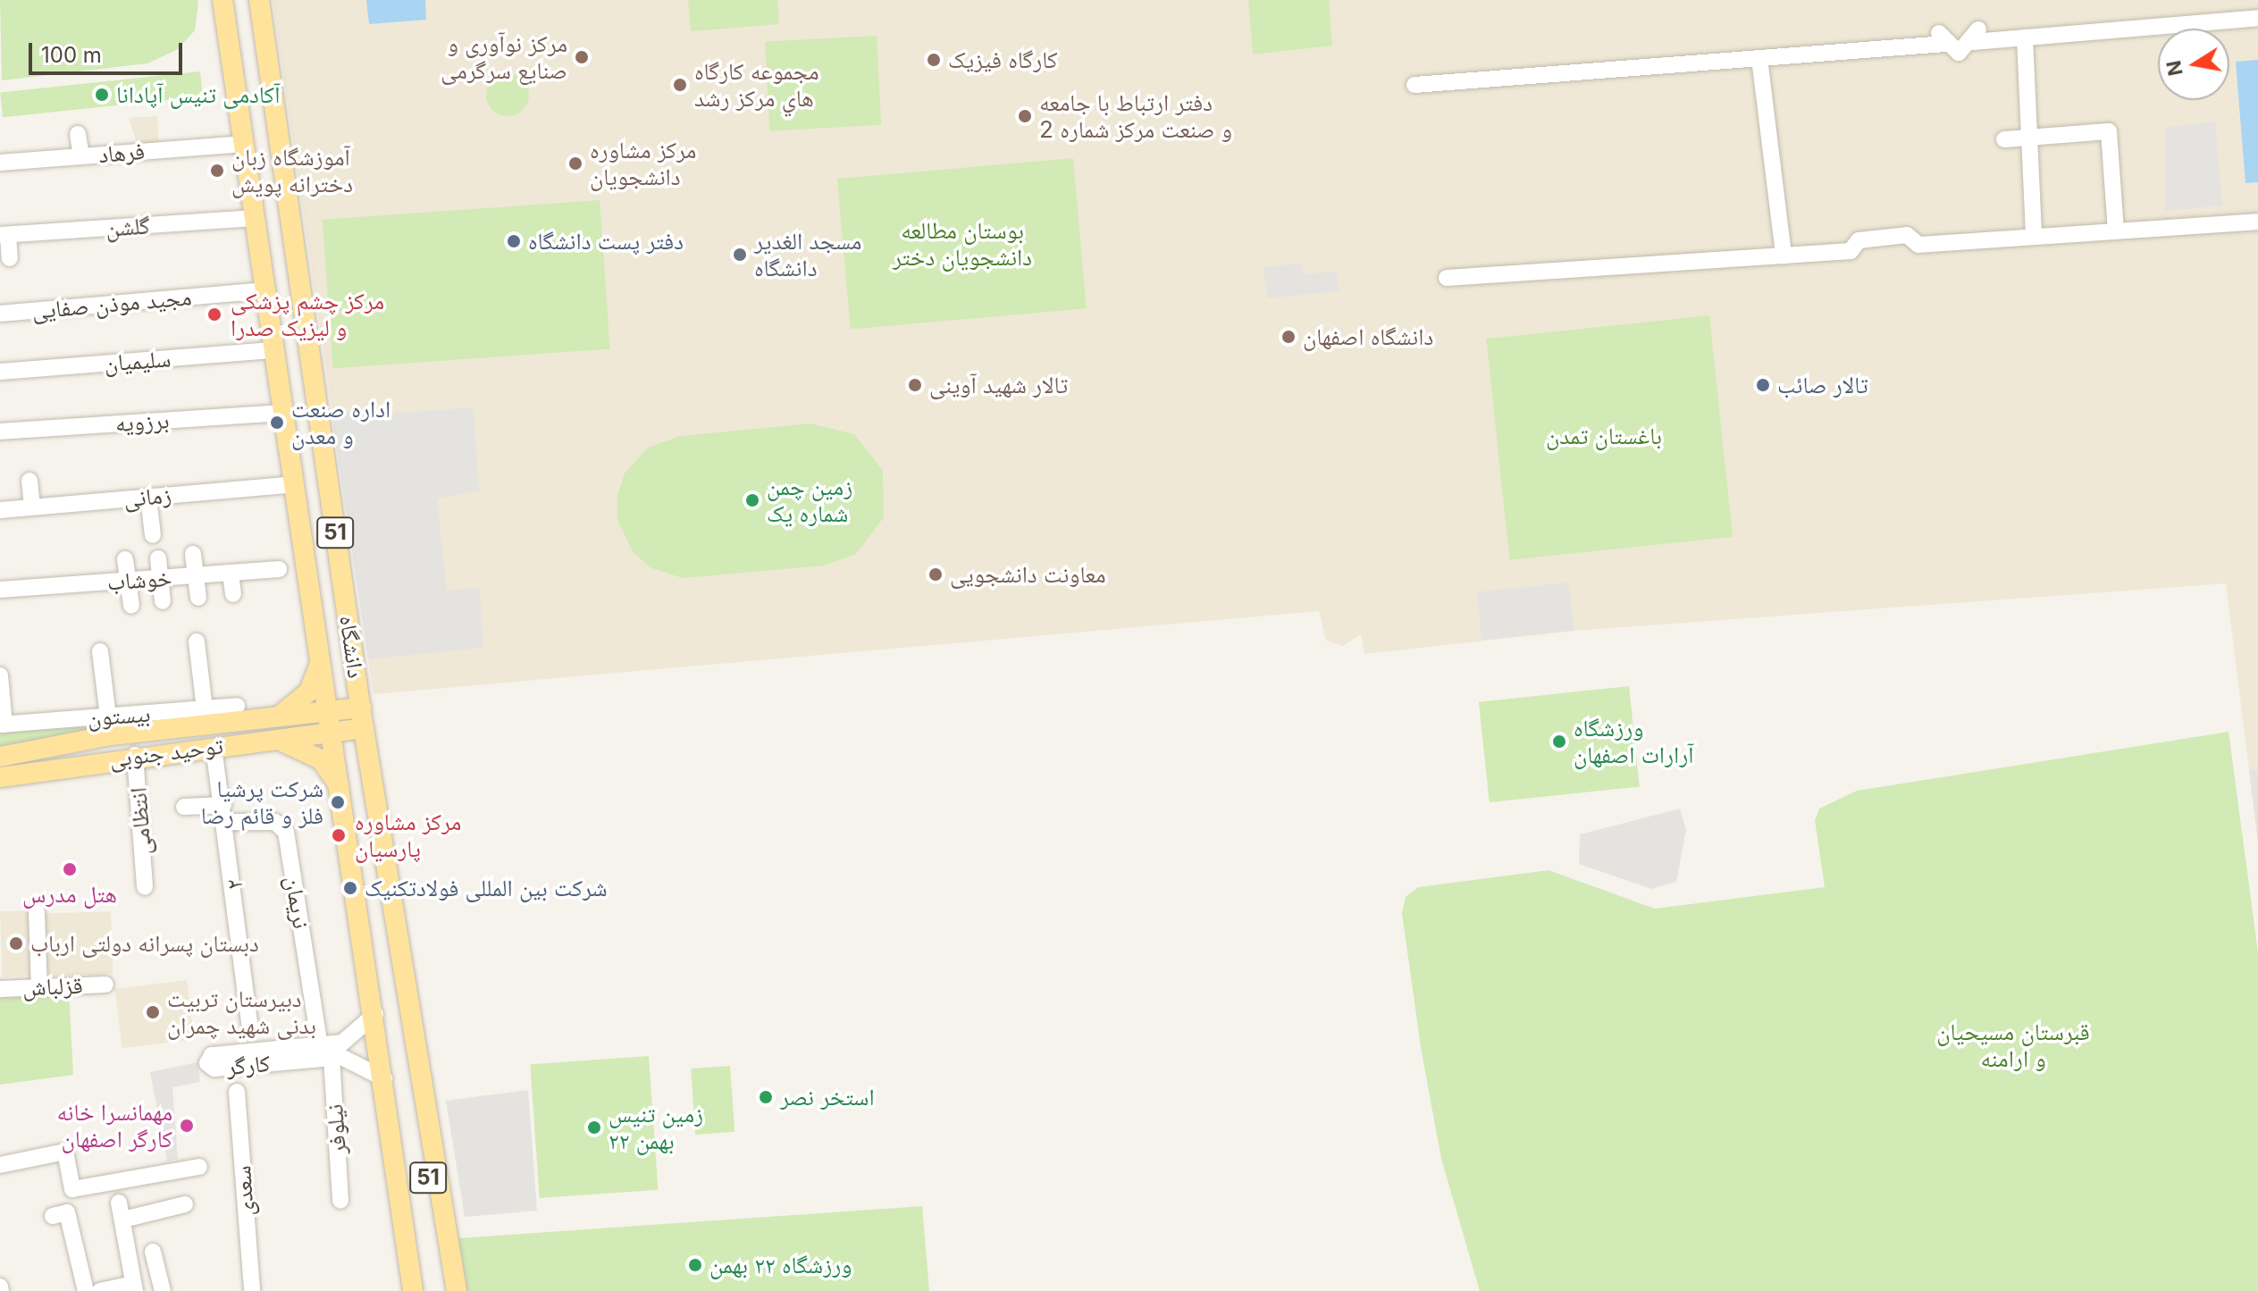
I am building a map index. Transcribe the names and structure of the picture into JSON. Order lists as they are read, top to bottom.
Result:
{
  "streets": {
    "main road": ["51", "دانشگاه", "توحید جنوبی"],
    "street": [
      "فرهاد",
      "گلشن",
      "مجید موذن صفایی",
      "سلیمیان",
      "برزویه",
      "زمانی",
      "خوشاب",
      "بیستون",
      "انتظامی",
      "۲",
      "نریمان",
      "قزلباش",
      "کارگر",
      "نیلوفر",
      "سعدی"
    ]
  },
  "crossings": [
    ["فرهاد", "دانشگاه"],
    ["گلشن", "دانشگاه"],
    ["مجید موذن صفایی", "دانشگاه"],
    ["سلیمیان", "دانشگاه"],
    ["برزویه", "دانشگاه"],
    ["زمانی", "دانشگاه"],
    ["51", "دانشگاه"],
    ["51", "توحید جنوبی"],
    ["51", "کارگر"],
    ["دانشگاه", "توحید جنوبی"],
    ["بیستون", "توحید جنوبی"],
    ["توحید جنوبی", "انتظامی"],
    ["توحید جنوبی", "۲"],
    ["۲", "نریمان"],
    ["کارگر", "نیلوفر"]
  ],
  "parks": ["بوستان مطالعه دانشجویان دختر", "باغستان تمدن", "قبرستان مسیحیان و ارامنه"],
  "places": [
    "مرکز نوآوری و صنایع سرگرمی",
    "کارگاه فیزیک",
    "مجموعه کارگاه هاي مرکز رشد",
    "آکادمی تنیس آپادانا",
    "دفتر ارتباط با جامعه و صنعت مرکز شماره 2",
    "مرکز مشاوره دانشجویان",
    "آموزشگاه زبان دخترانه پویش",
    "دفتر پست دانشگاه",
    "مسجد الغدیر دانشگاه",
    "مرکز چشم پزشکی و لیزیک صدرا",
    "دانشگاه اصفهان",
    "تالار شهید آوینی",
    "تالار صائب",
    "اداره صنعت و معدن",
    "زمین چمن شماره یک",
    "معاونت دانشجویی",
    "ورزشگاه آرارات اصفهان",
    "شرکت پرشیا فلز و قائم رضا",
    "مرکز مشاوره پارسیان",
    "هتل مدرس",
    "شرکت بین المللی فولادتکنیک",
    "دبستان پسرانه دولتی ارباب",
    "دبیرستان تربیت بدنی شهید چمران",
    "استخر نصر",
    "مهمانسرا خانه کارگر اصفهان",
    "زمین تنیس ۲۲ بهمن",
    "ورزشگاه ۲۲ بهمن"
  ],
  "scale_bar": "100 m",
  "north": "left"
}
